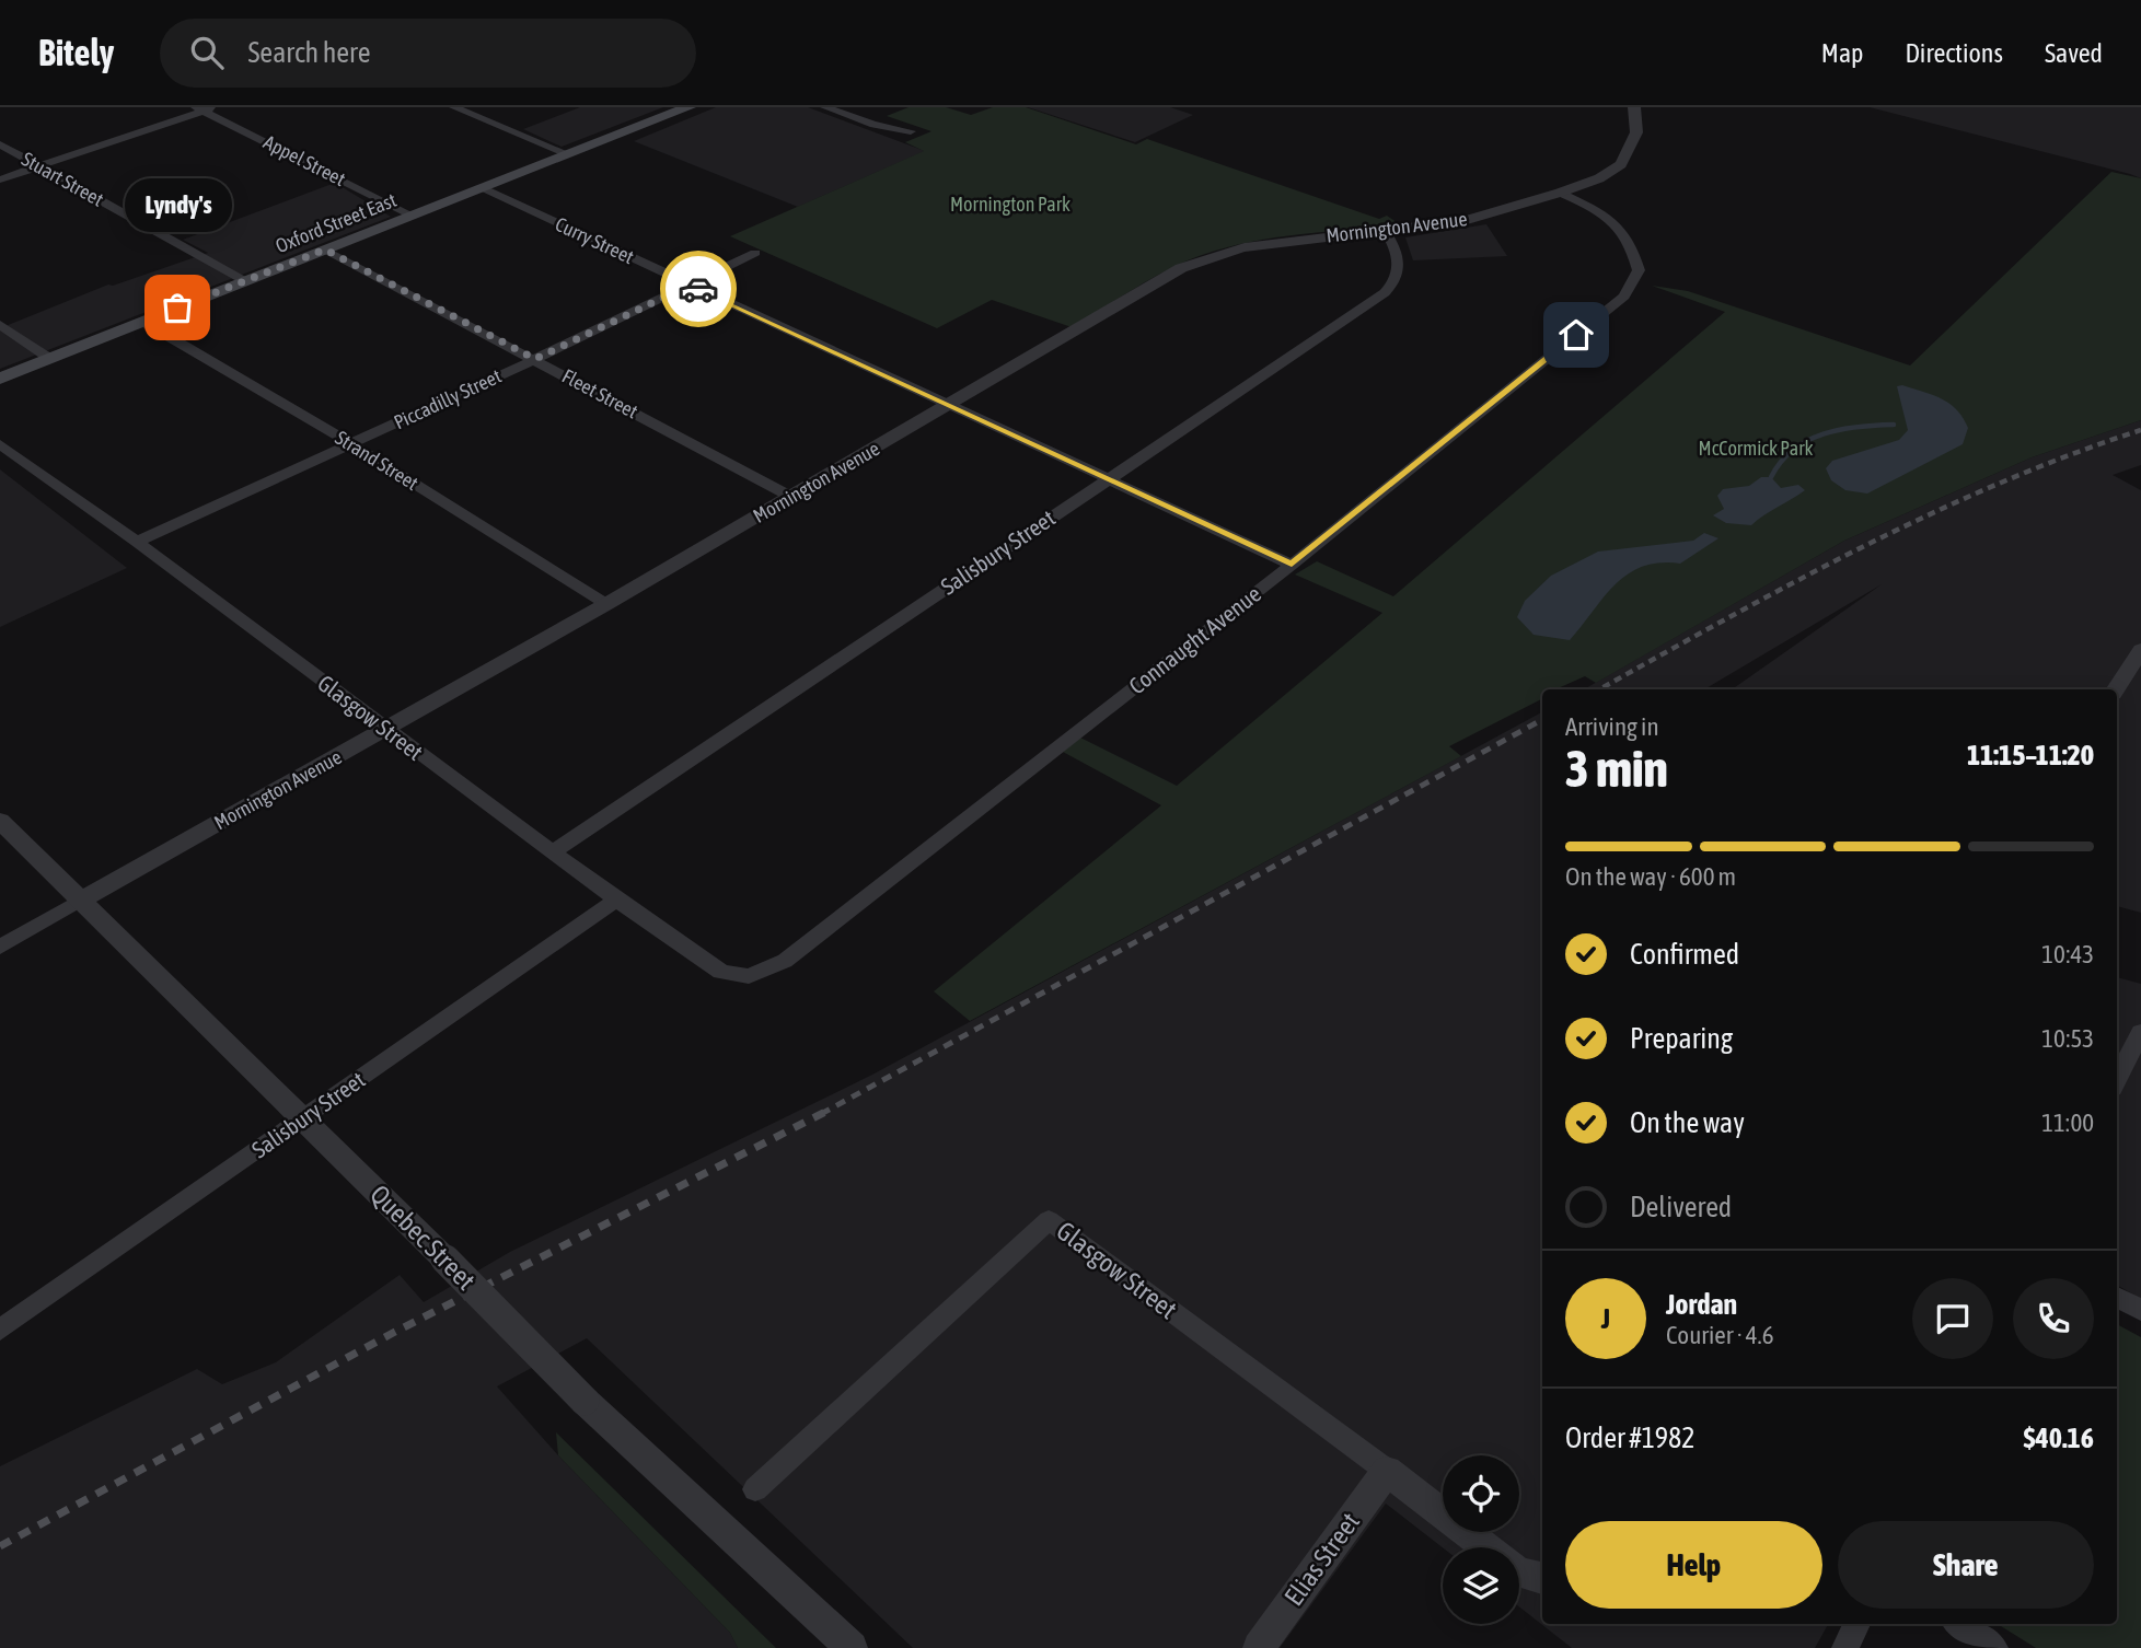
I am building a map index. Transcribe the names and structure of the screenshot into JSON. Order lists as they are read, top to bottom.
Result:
{
  "streets": {
    "main road": ["Oxford Street East"],
    "street": [
      "Appel Street",
      "Stuart Street",
      "Mornington Avenue",
      "Curry Street",
      "Fleet Street",
      "Piccadilly Street",
      "Strand Street",
      "Salisbury Street",
      "Connaught Avenue",
      "Glasgow Street",
      "Quebec Street",
      "Elias Street"
    ]
  },
  "crossings": [
    ["Appel Street", "Oxford Street East"],
    ["Stuart Street", "Oxford Street East"],
    ["Oxford Street East", "Curry Street"],
    ["Oxford Street East", "Fleet Street"],
    ["Oxford Street East", "Strand Street"],
    ["Mornington Avenue", "Curry Street"],
    ["Mornington Avenue", "Fleet Street"],
    ["Mornington Avenue", "Strand Street"],
    ["Mornington Avenue", "Salisbury Street"],
    ["Mornington Avenue", "Connaught Avenue"],
    ["Mornington Avenue", "Glasgow Street"],
    ["Mornington Avenue", "Quebec Street"],
    ["Curry Street", "Piccadilly Street"],
    ["Curry Street", "Salisbury Street"],
    ["Curry Street", "Connaught Avenue"],
    ["Fleet Street", "Piccadilly Street"],
    ["Piccadilly Street", "Strand Street"],
    ["Piccadilly Street", "Glasgow Street"],
    ["Salisbury Street", "Glasgow Street"],
    ["Salisbury Street", "Quebec Street"],
    ["Connaught Avenue", "Glasgow Street"],
    ["Glasgow Street", "Elias Street"]
  ],
  "parks": ["Mornington Park", "McCormick Park"],
  "places": ["Lyndy's"],
  "page": {
    "header": "Bitely",
    "search": "Search here",
    "nav": ["Map", "Directions", "Saved"],
    "bubble": "Lyndy's",
    "heading": ["3 min", "Arriving in", "11:15–11:20"],
    "panel": [
      "Jordan",
      "Courier · 4.6",
      "Order #1982",
      "$40.16"
    ],
    "bar": "On the way · 600 m",
    "list": [
      ["Confirmed", "10:43"],
      ["Preparing", "10:53"],
      ["On the way", "11:00"],
      "Delivered"
    ],
    "round": "J",
    "buttons": ["Help", "Share"]
  }
}
